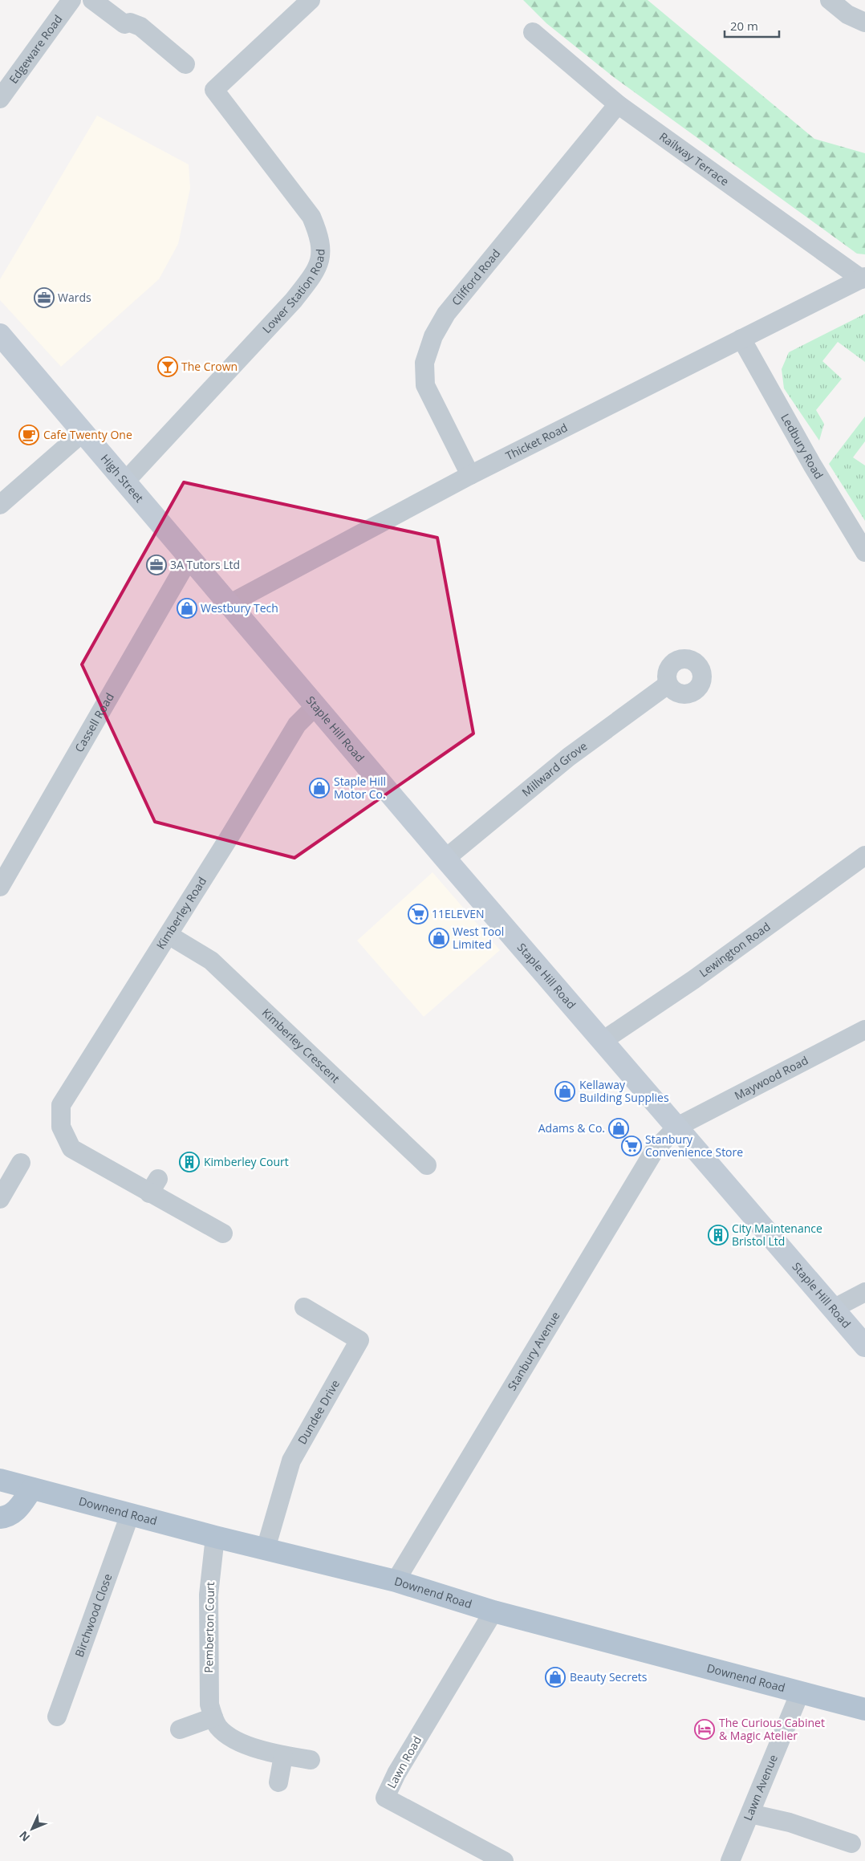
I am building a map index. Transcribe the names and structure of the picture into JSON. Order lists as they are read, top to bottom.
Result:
{
  "streets": {
    "main road": ["High Street", "Staple Hill Road", "Downend Road"],
    "street": [
      "Edgeware Road",
      "Railway Terrace",
      "Clifford Road",
      "Lower Station Road",
      "Thicket Road",
      "Ledbury Road",
      "Cassell Road",
      "Millward Grove",
      "Kimberley Road",
      "Lewington Road",
      "Kimberley Crescent",
      "Maywood Road",
      "Stanbury Avenue",
      "Dundee Drive",
      "Birchwood Close",
      "Pemberton Court",
      "Lawn Road",
      "Lawn Avenue"
    ]
  },
  "crossings": [
    ["Railway Terrace", "Clifford Road"],
    ["Railway Terrace", "Thicket Road"],
    ["Clifford Road", "Thicket Road"],
    ["Lower Station Road", "High Street"],
    ["Thicket Road", "Ledbury Road"],
    ["Thicket Road", "High Street"],
    ["Thicket Road", "Staple Hill Road"],
    ["High Street", "Cassell Road"],
    ["High Street", "Staple Hill Road"],
    ["Staple Hill Road", "Millward Grove"],
    ["Staple Hill Road", "Kimberley Road"],
    ["Staple Hill Road", "Lewington Road"],
    ["Staple Hill Road", "Maywood Road"],
    ["Staple Hill Road", "Stanbury Avenue"],
    ["Kimberley Road", "Kimberley Crescent"],
    ["Maywood Road", "Stanbury Avenue"],
    ["Stanbury Avenue", "Downend Road"],
    ["Dundee Drive", "Downend Road"],
    ["Downend Road", "Birchwood Close"],
    ["Downend Road", "Pemberton Court"],
    ["Downend Road", "Lawn Road"],
    ["Downend Road", "Lawn Avenue"]
  ],
  "places": {
    "office": ["Wards", "3A Tutors Ltd"],
    "bar": ["The Crown"],
    "cafe": ["Cafe Twenty One"],
    "shop": [
      "Westbury Tech",
      "Staple Hill Motor Co.",
      "West Tool Limited",
      "Kellaway Building Supplies",
      "Adams & Co.",
      "Beauty Secrets"
    ],
    "supermarket": ["11ELEVEN", "Stanbury Convenience Store"],
    "building": ["Kimberley Court", "City Maintenance Bristol Ltd"],
    "hotel": ["The Curious Cabinet & Magic Atelier"]
  },
  "scale_bar": "20 m",
  "north": "bottom left"
}
